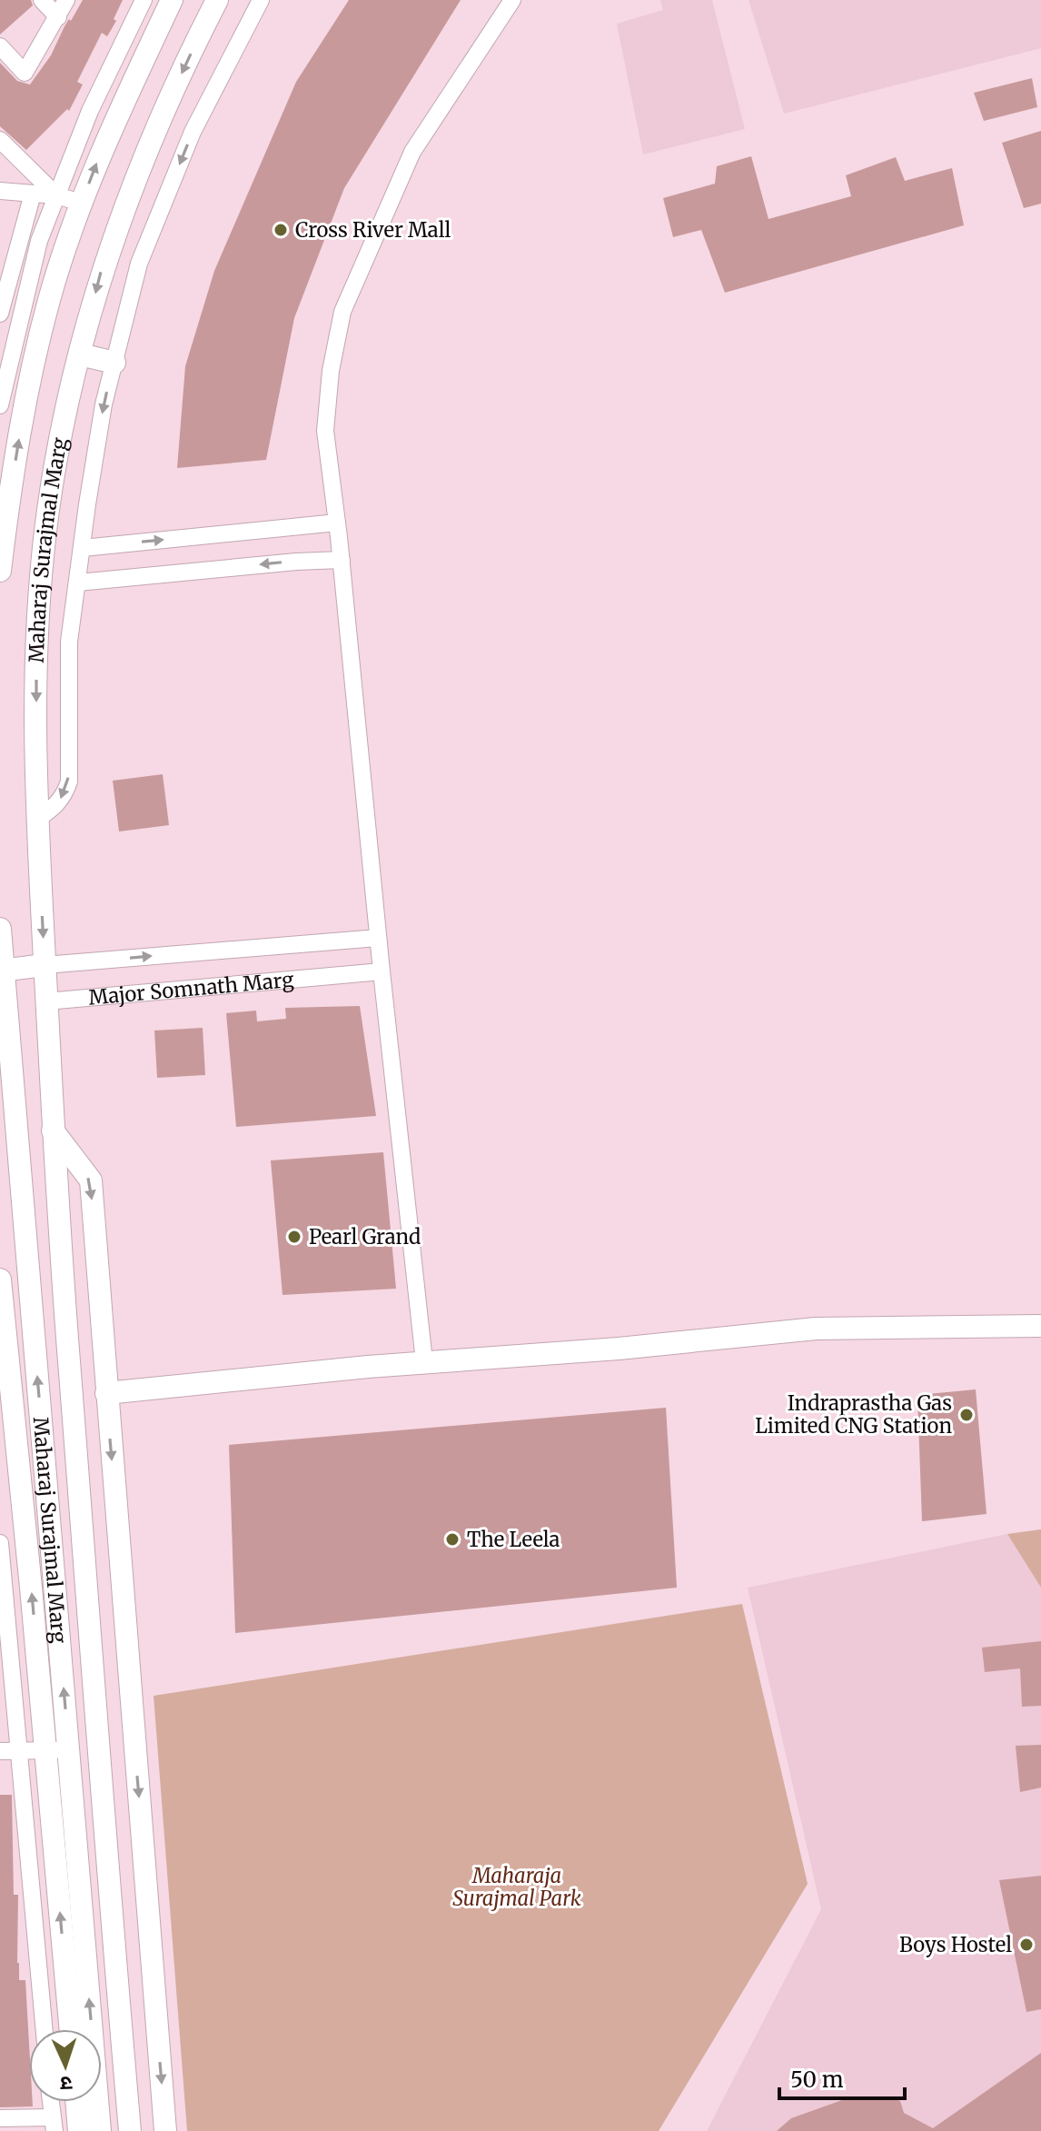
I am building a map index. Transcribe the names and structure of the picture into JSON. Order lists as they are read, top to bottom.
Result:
{
  "streets": {
    "main road": ["Maharaj Surajmal Marg", "Major Somnath Marg"]
  },
  "crossings": [
    ["Maharaj Surajmal Marg", "Major Somnath Marg"]
  ],
  "parks": ["Maharaja Surajmal Park"],
  "places": [
    "Cross River Mall",
    "Pearl Grand",
    "Indraprastha Gas Limited CNG Station",
    "The Leela",
    "Boys Hostel"
  ],
  "scale_bar": "50 m",
  "north": "bottom"
}
